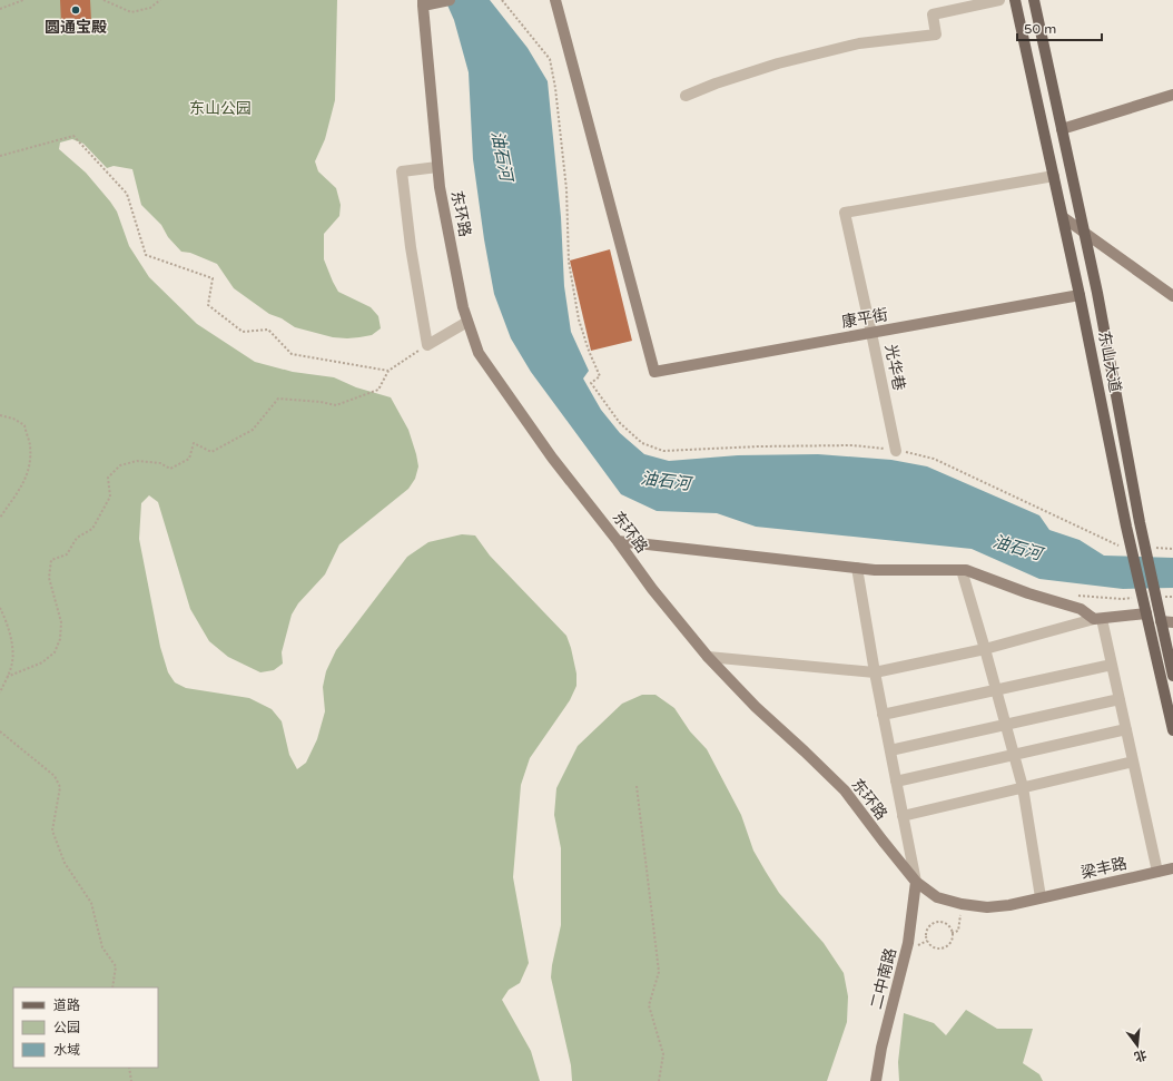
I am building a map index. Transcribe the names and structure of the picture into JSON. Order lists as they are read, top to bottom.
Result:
{
  "streets": {
    "main road": ["东山大道"],
    "street": [
      "东环路",
      "康平街",
      "光华巷",
      "梁丰路",
      "二中南路"
    ]
  },
  "crossings": [
    ["东环路", "梁丰路"],
    ["东环路", "二中南路"],
    ["康平街", "东山大道"],
    ["康平街", "光华巷"],
    ["东山大道", "光华巷"]
  ],
  "water": ["油石河"],
  "parks": ["东山公园"],
  "places": ["圆通宝殿"],
  "legend": ["道路", "公园", "水域"],
  "scale_bar": "50 m",
  "north": "bottom"
}
